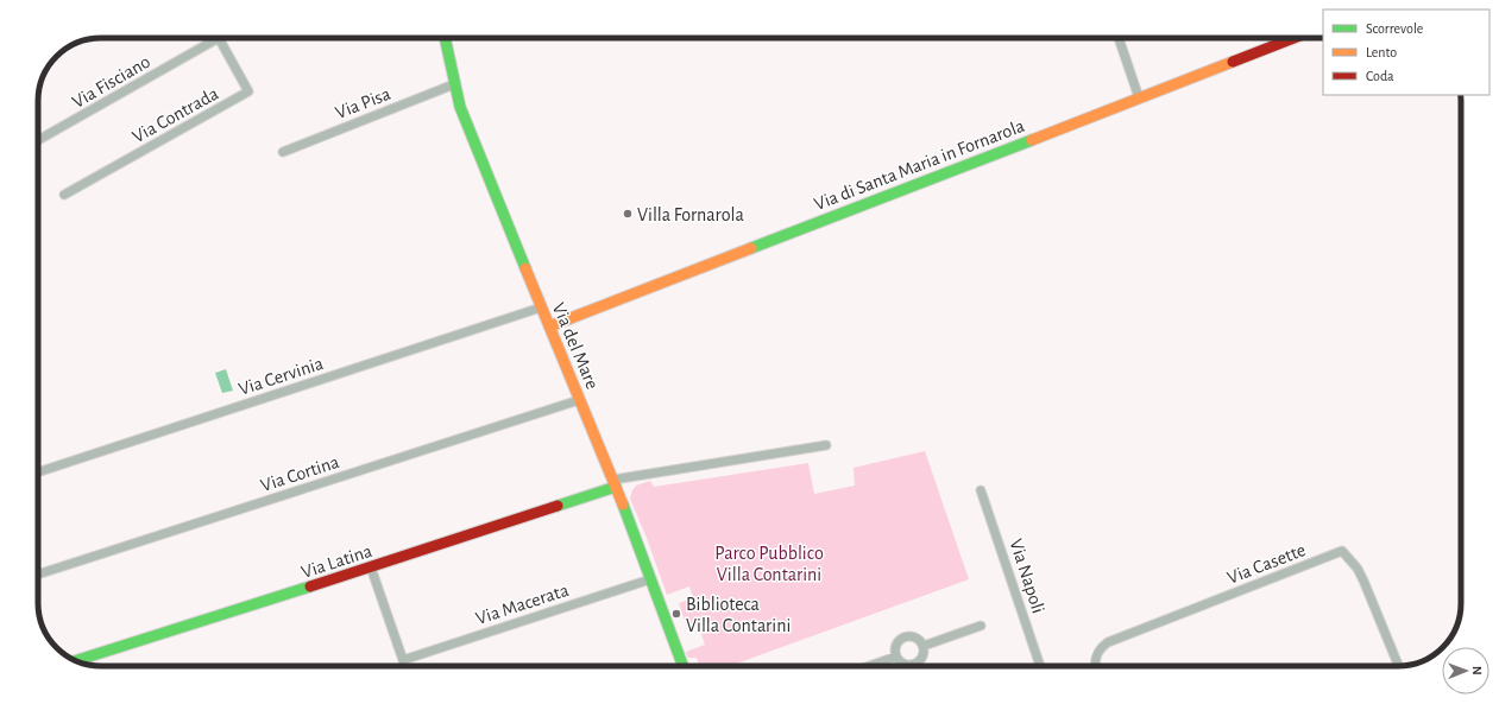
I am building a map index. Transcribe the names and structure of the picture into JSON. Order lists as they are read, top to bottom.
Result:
{
  "streets": {
    "street": [
      "Via Fisciano",
      "Via Pisa",
      "Via Contrada",
      "Via di Santa Maria in Fornarola",
      "Via del Mare",
      "Via Cervinia",
      "Via Cortina",
      "Via Latina",
      "Via Casette",
      "Via Napoli",
      "Via Macerata"
    ]
  },
  "crossings": [
    ["Via Fisciano", "Via Contrada"],
    ["Via Pisa", "Via del Mare"],
    ["Via di Santa Maria in Fornarola", "Via del Mare"],
    ["Via del Mare", "Via Cervinia"],
    ["Via del Mare", "Via Cortina"],
    ["Via del Mare", "Via Latina"],
    ["Via del Mare", "Via Macerata"]
  ],
  "parks": ["Parco Pubblico Villa Contarini"],
  "places": ["Villa Fornarola", "Biblioteca Villa Contarini"],
  "legend": ["Scorrevole", "Lento", "Coda"],
  "north": "right"
}
